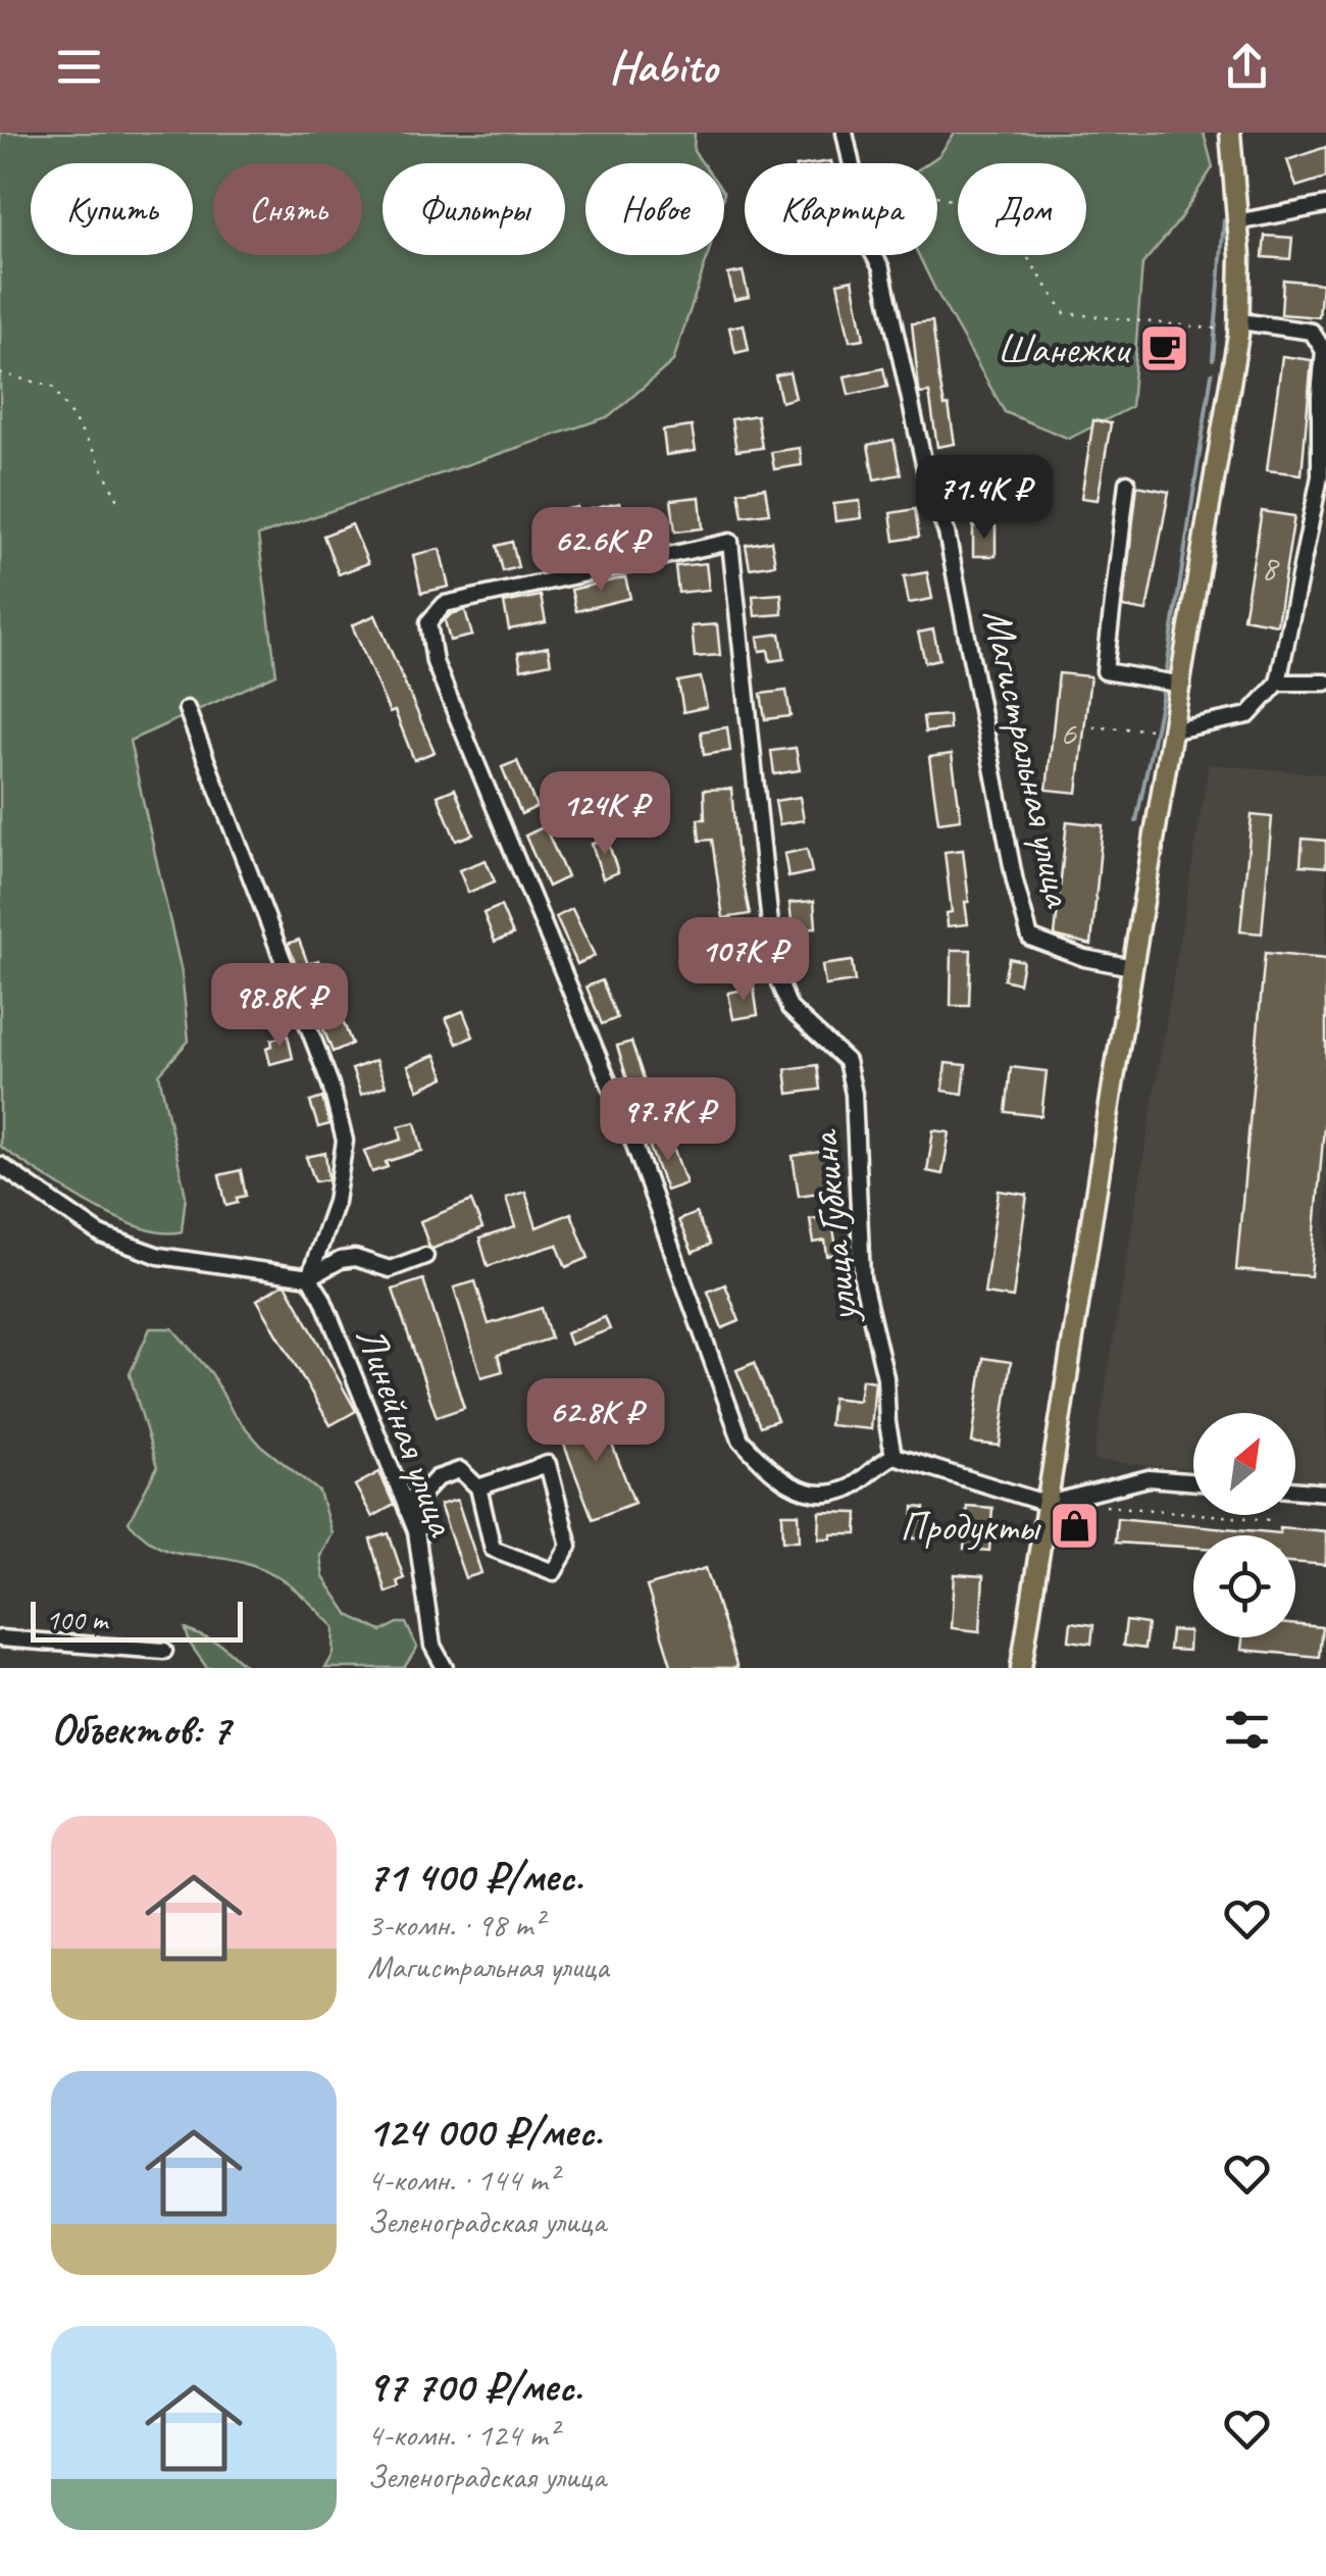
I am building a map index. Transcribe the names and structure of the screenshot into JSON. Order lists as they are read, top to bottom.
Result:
{
  "streets": {
    "main road": ["Магистральная улица"],
    "street": ["улица Губкина", "Линейная улица"]
  },
  "places": {
    "cafe": ["Шанежки"],
    "shop": ["Продукты"]
  },
  "house_numbers": ["8", "6"],
  "scale_bar": "100 m",
  "north": "top right",
  "page": {
    "header": "Habito",
    "chip": [
      "Купить",
      "Снять",
      "Фильтры",
      "Новое",
      "Квартира",
      "Дом"
    ],
    "price": [
      "71.4K ₽",
      "62.6K ₽",
      "124K ₽",
      "107K ₽",
      "98.8K ₽",
      "97.7K ₽",
      "62.8K ₽"
    ],
    "scale": "100 m",
    "heading": "Объектов: 7",
    "list": [
      {
        "name": "71 400 ₽/мес.",
        "note": "3-комн. · 98 m² · Магистральная улица"
      },
      {
        "name": "124 000 ₽/мес.",
        "note": "4-комн. · 144 m² · Зеленоградская улица"
      },
      {
        "name": "97 700 ₽/мес.",
        "note": "4-комн. · 124 m² · Зеленоградская улица"
      }
    ]
  }
}
